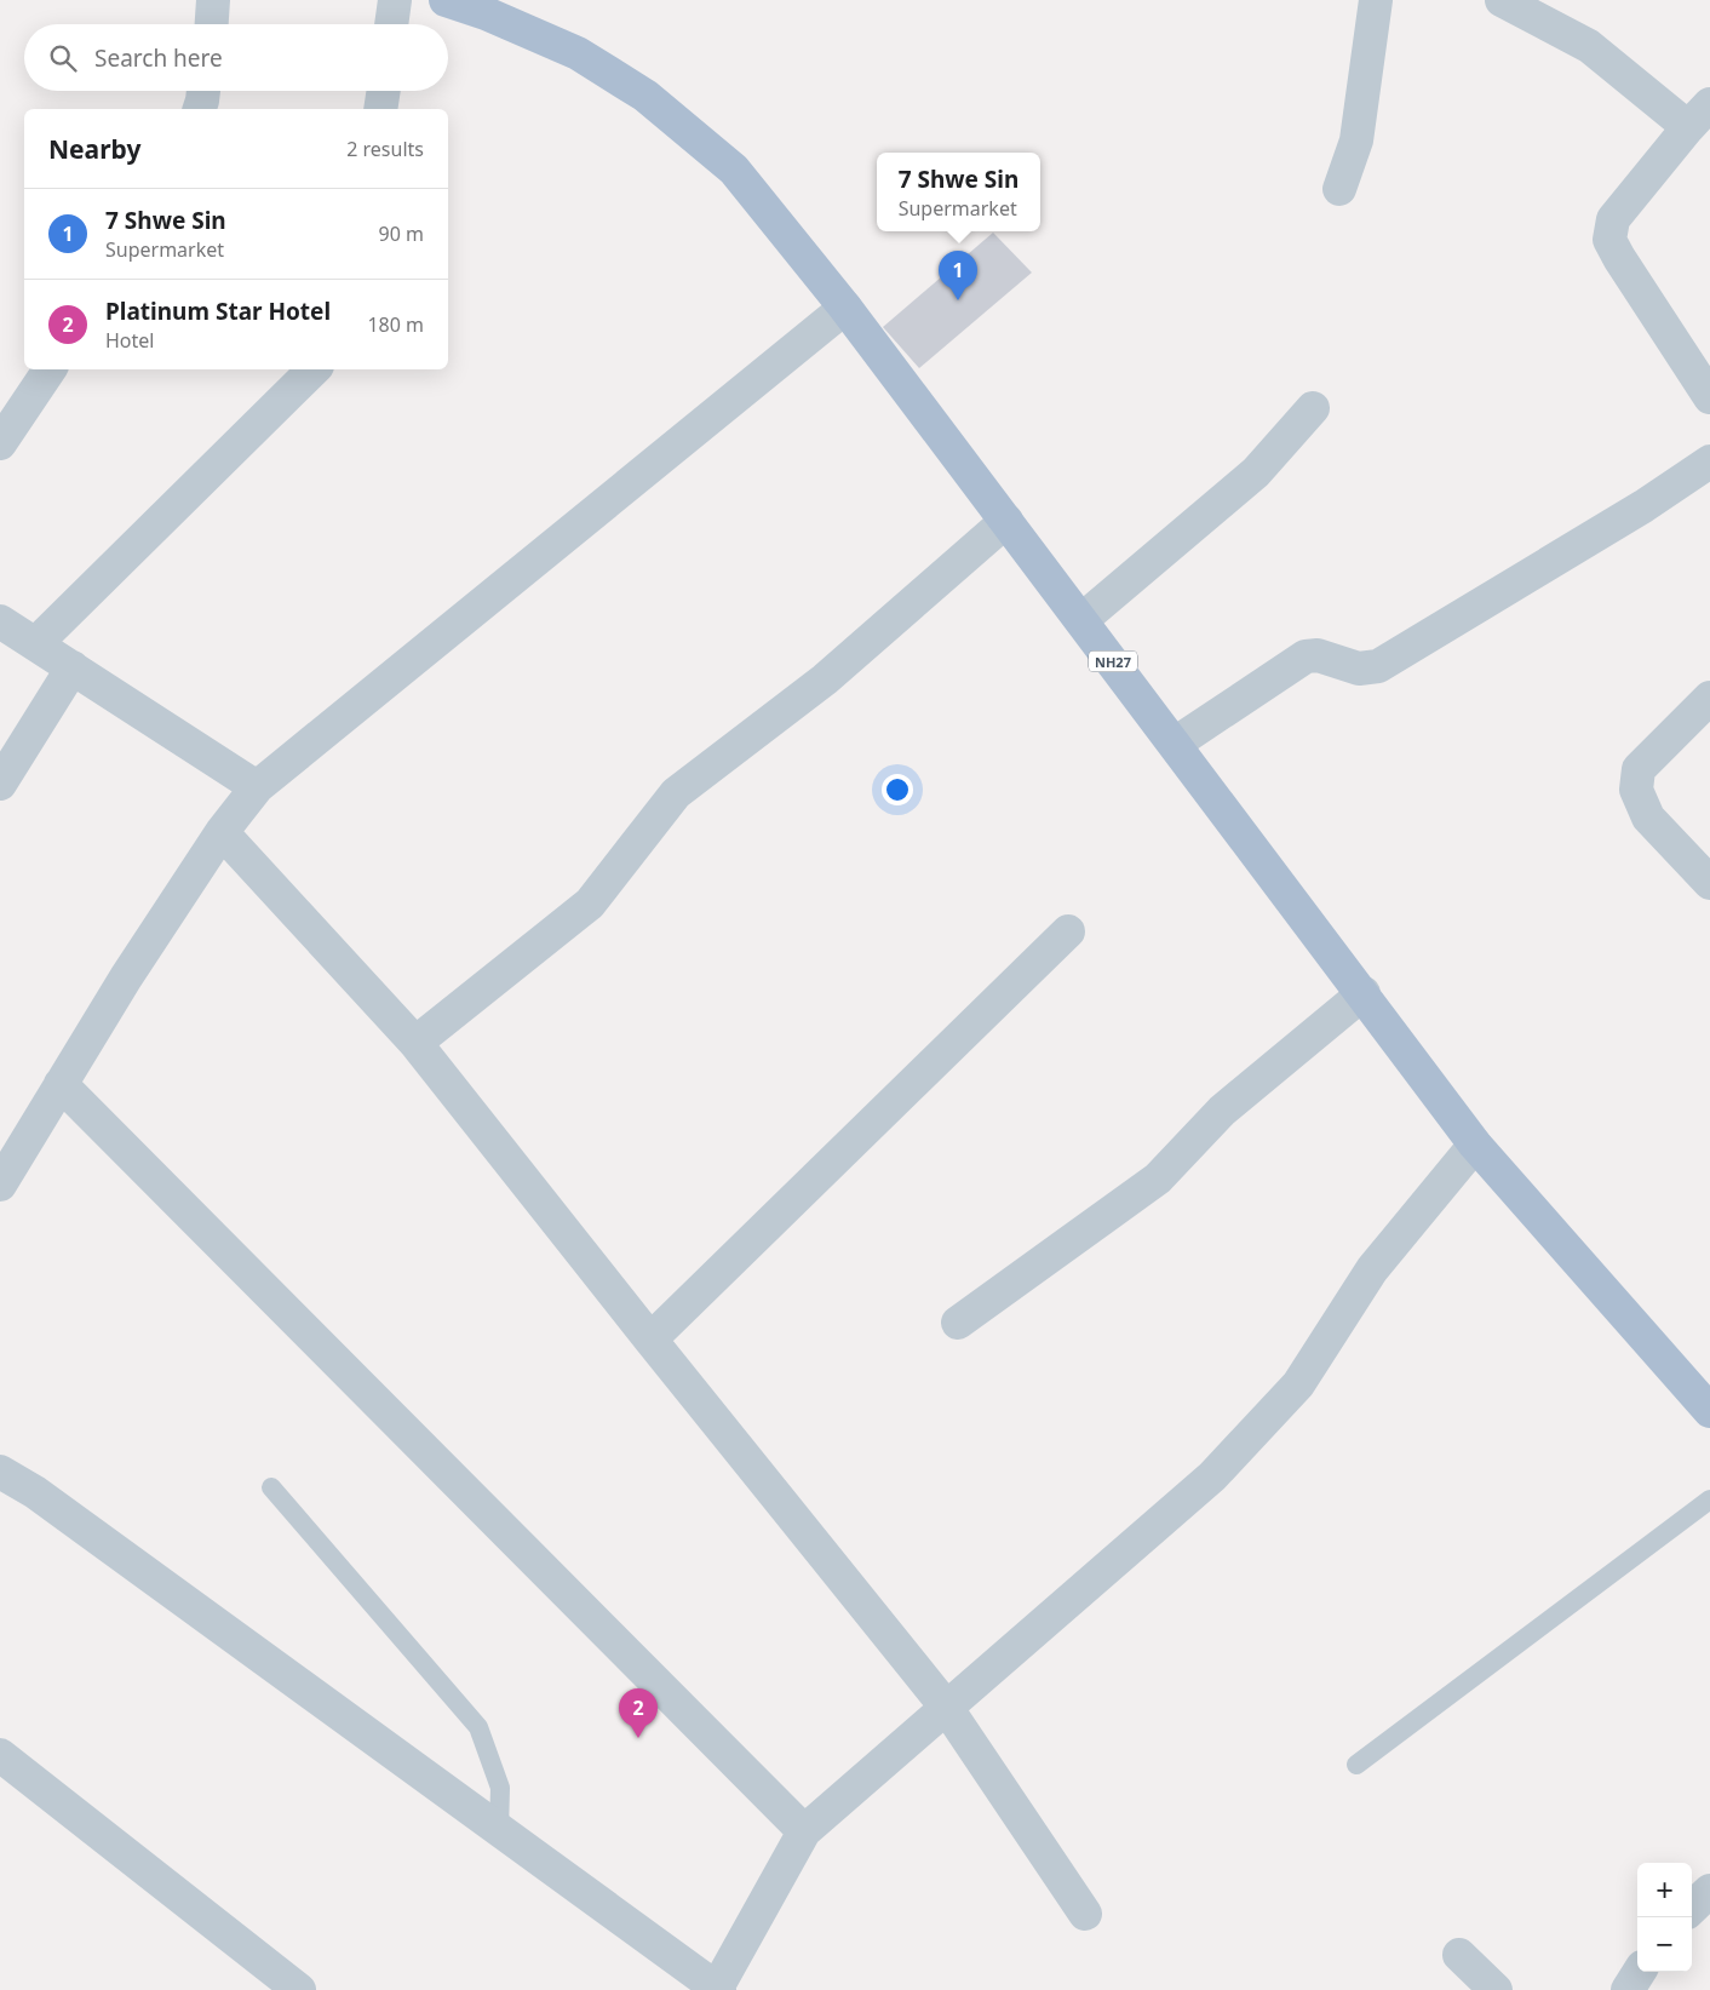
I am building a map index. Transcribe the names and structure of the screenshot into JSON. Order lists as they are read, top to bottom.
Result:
{
  "streets": {
    "main road": ["NH27"]
  },
  "page": {
    "search": "Search here",
    "heading": ["Nearby", "2 results"],
    "popup": ["7 Shwe Sin", "Supermarket"],
    "list": [
      {
        "mark": "1",
        "name": "7 Shwe Sin",
        "note": "Supermarket",
        "value": "90 m"
      },
      {
        "mark": "2",
        "name": "Platinum Star Hotel",
        "note": "Hotel",
        "value": "180 m"
      }
    ],
    "pins": ["1", "2"],
    "map_buttons": ["+", "−"]
  }
}
